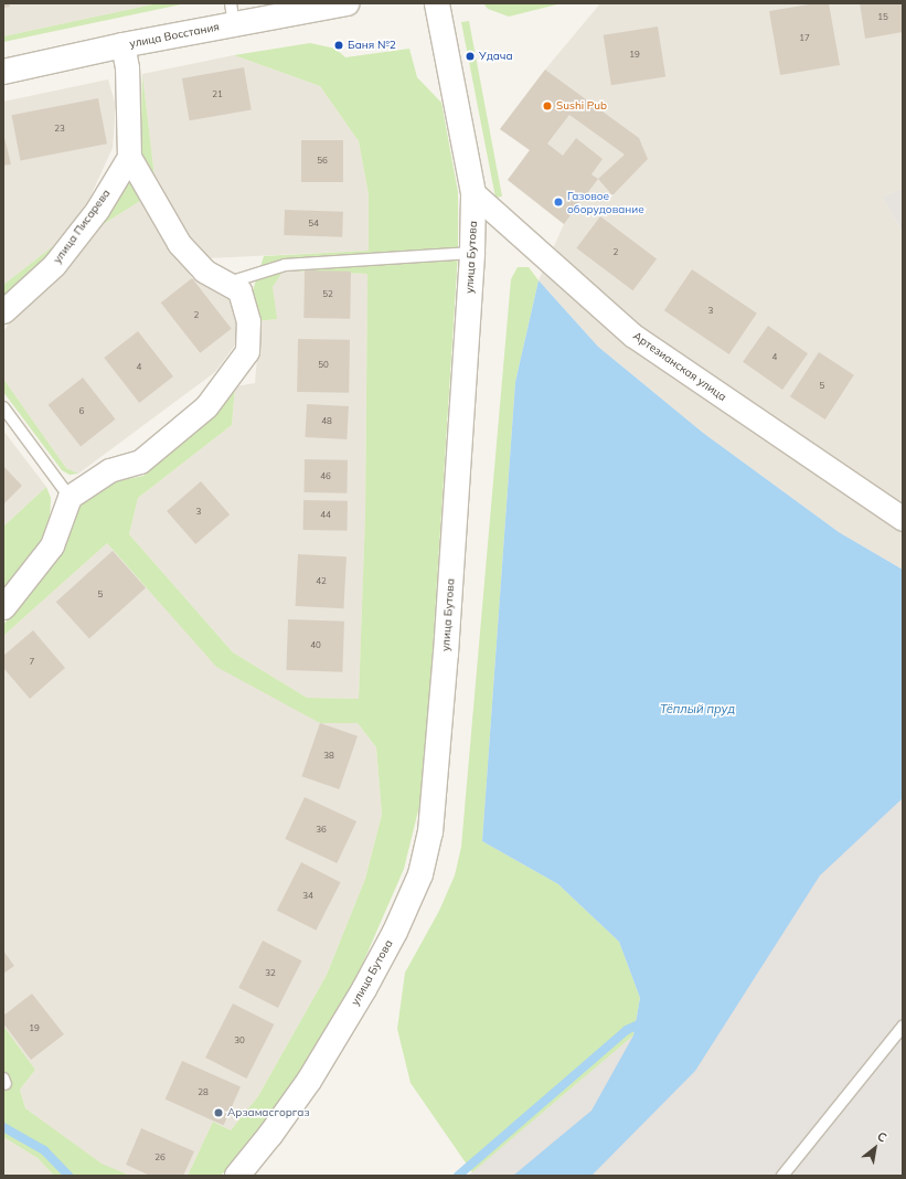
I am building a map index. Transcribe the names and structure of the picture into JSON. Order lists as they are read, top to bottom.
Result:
{
  "streets": {
    "street": [
      "улица Восстания",
      "улица Писарева",
      "улица Бутова",
      "Артезианская улица"
    ]
  },
  "crossings": [
    ["улица Бутова", "Артезианская улица"]
  ],
  "water": ["Тёплый пруд"],
  "places": [
    "Баня №2",
    "Удача",
    "Sushi Pub",
    "Газовое оборудование",
    "Арзамасгоргаз"
  ],
  "house_numbers": [
    "15",
    "17",
    "19",
    "21",
    "23",
    "56",
    "54",
    "2",
    "52",
    "3",
    "2",
    "4",
    "50",
    "4",
    "5",
    "6",
    "48",
    "46",
    "3",
    "44",
    "42",
    "5",
    "40",
    "7",
    "38",
    "36",
    "34",
    "32",
    "19",
    "30",
    "28",
    "26"
  ],
  "north": "top right"
}
